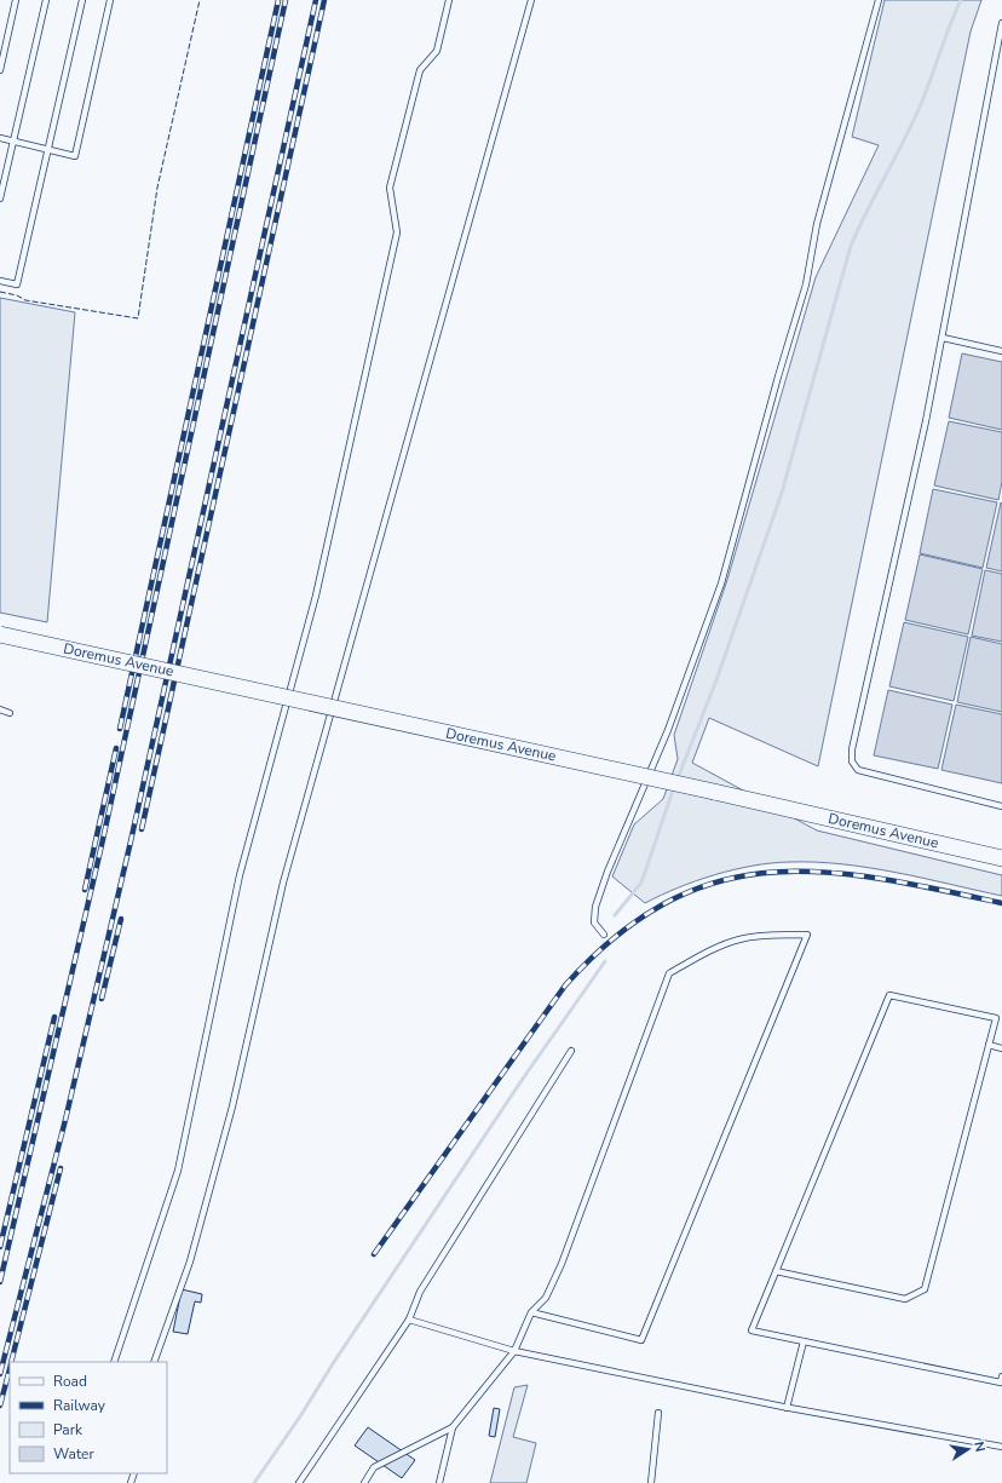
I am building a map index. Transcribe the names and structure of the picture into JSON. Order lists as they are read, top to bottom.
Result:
{
  "streets": {
    "main road": ["Doremus Avenue"]
  },
  "legend": [
    "Road",
    "Railway",
    "Park",
    "Water"
  ],
  "north": "right"
}
